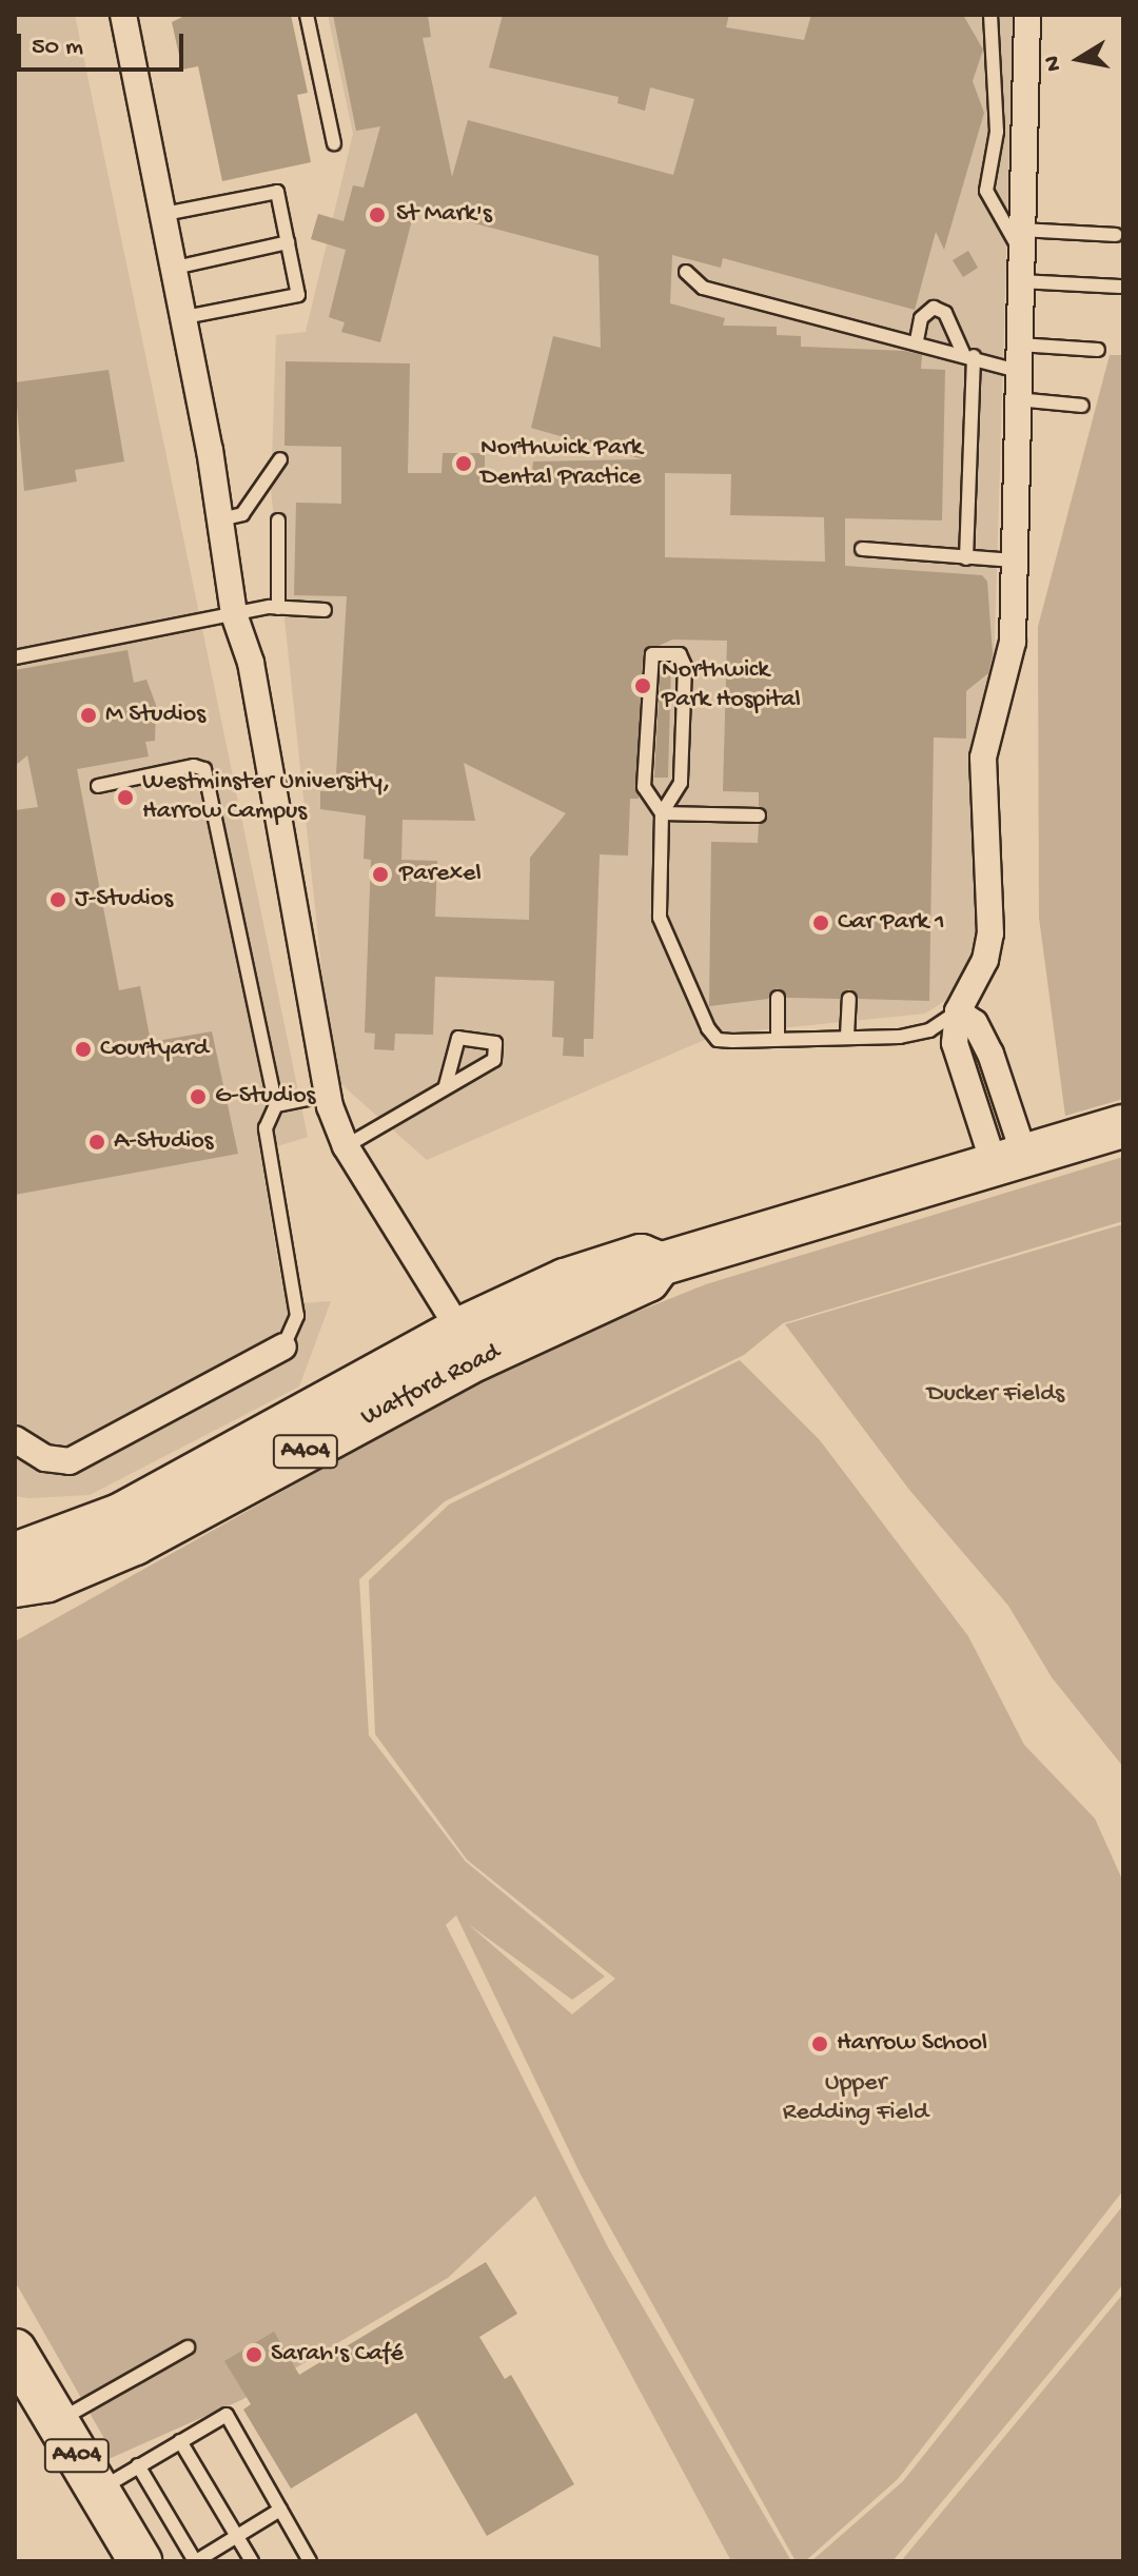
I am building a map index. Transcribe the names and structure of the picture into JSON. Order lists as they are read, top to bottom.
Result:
{
  "streets": {
    "main road": ["Watford Road", "A404"]
  },
  "parks": ["Ducker Fields", "Upper Redding Field"],
  "places": [
    "St Mark's",
    "Northwick Park Dental Practice",
    "Northwick Park Hospital",
    "M Studios",
    "Westminster University, Harrow Campus",
    "Parexel",
    "J-Studios",
    "Car Park 1",
    "Courtyard",
    "G-Studios",
    "A-Studios",
    "Harrow School",
    "Sarah's Café"
  ],
  "scale_bar": "50 m",
  "north": "left"
}
